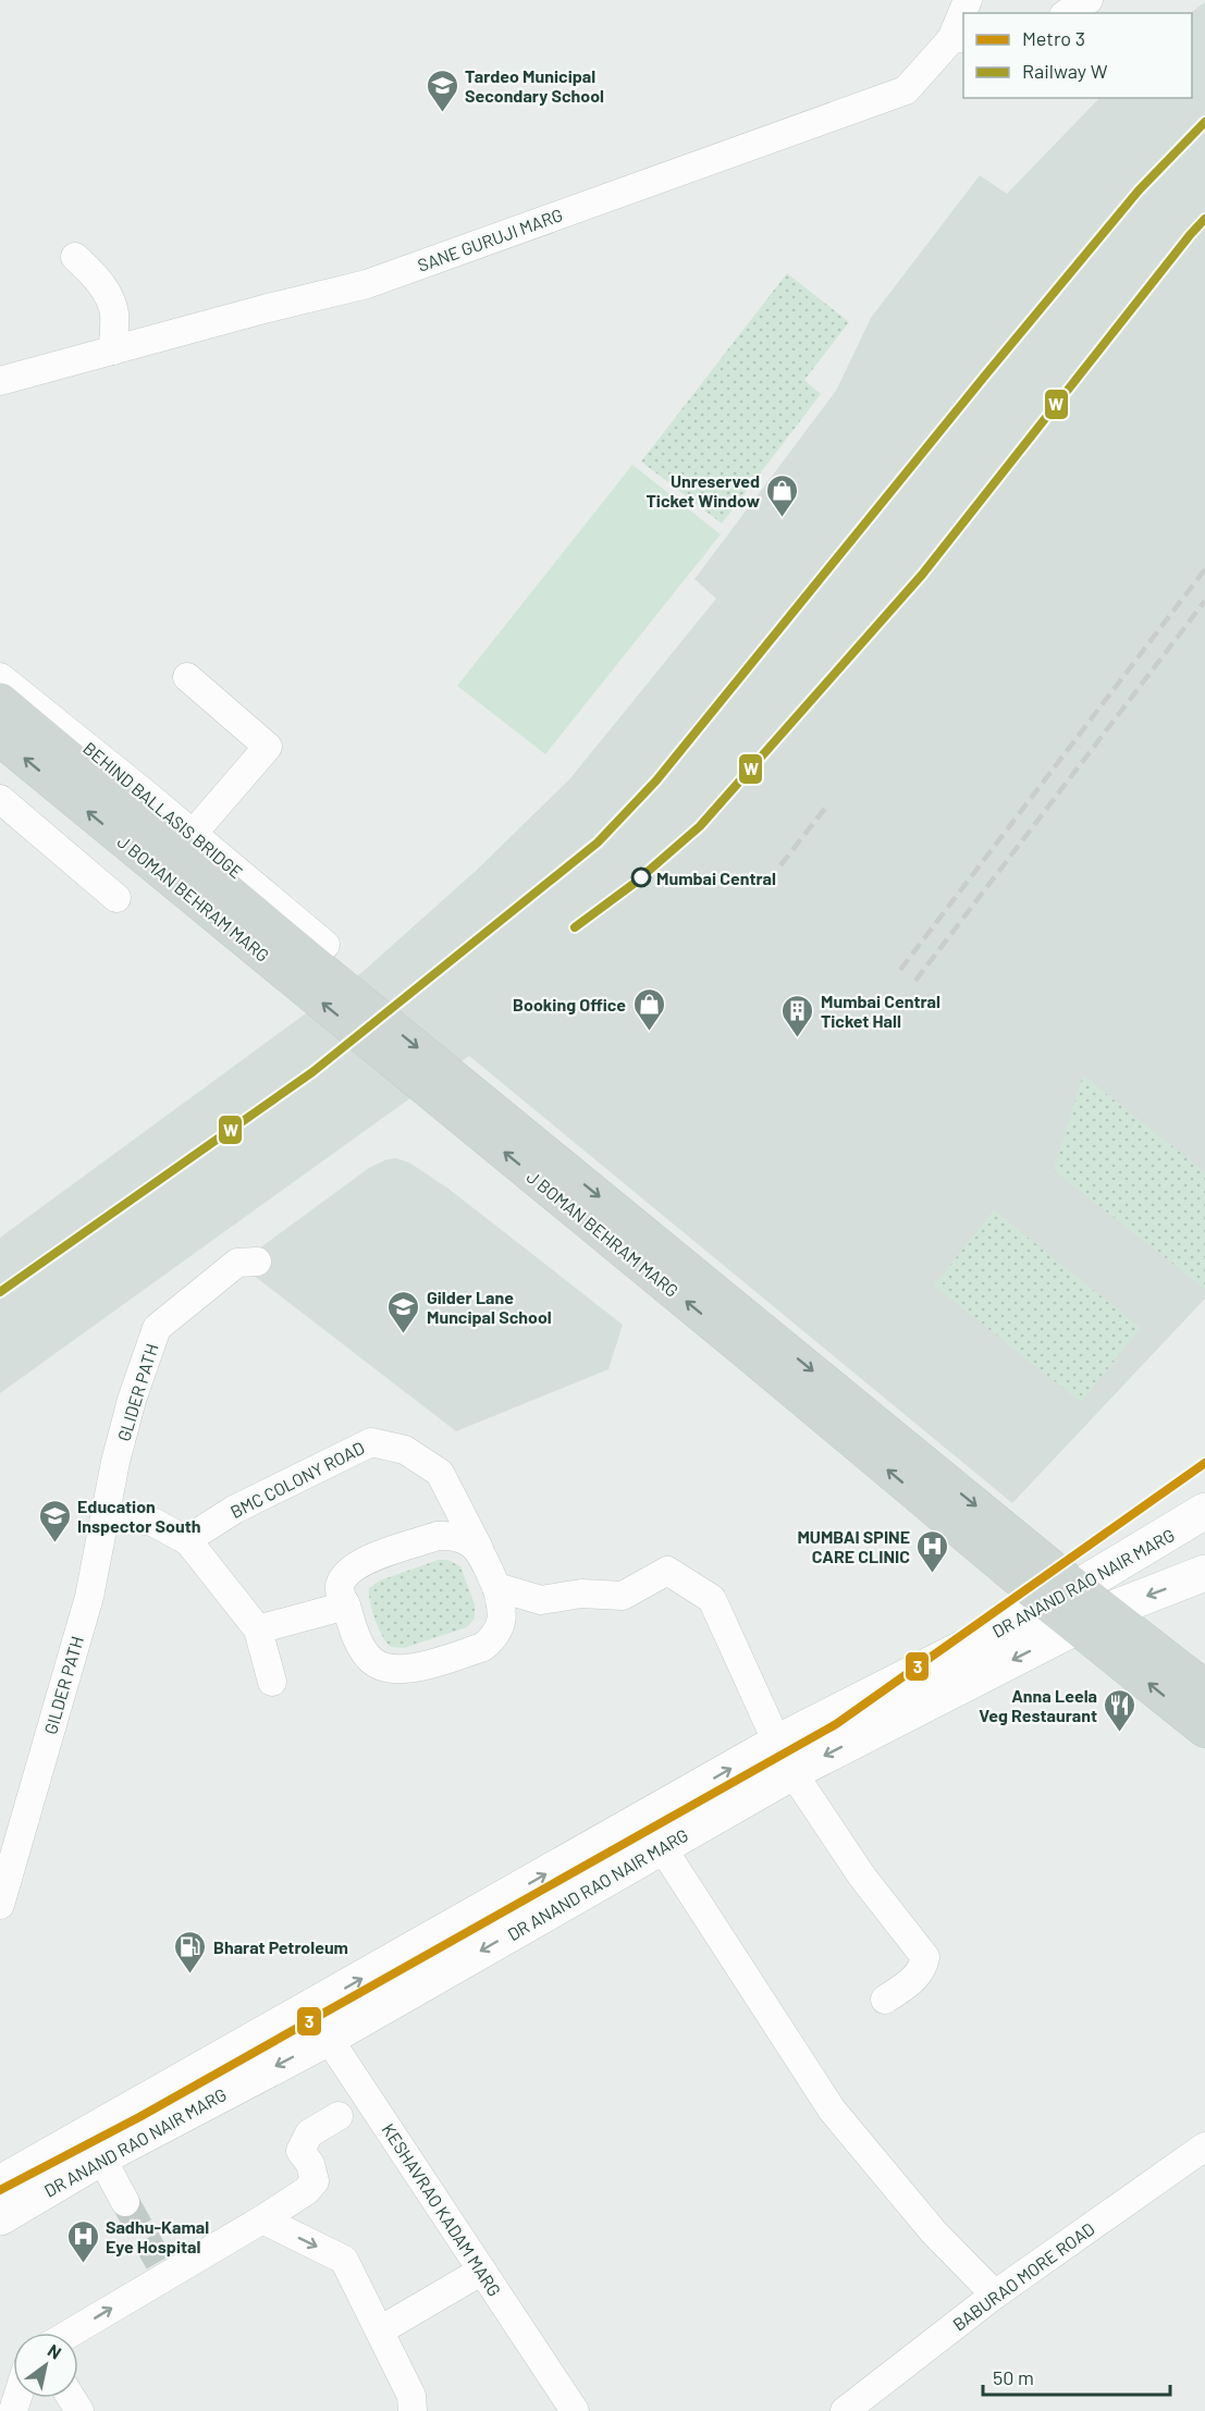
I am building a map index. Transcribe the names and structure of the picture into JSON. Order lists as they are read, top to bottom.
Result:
{
  "streets": {
    "main road": ["J BOMAN BEHRAM MARG", "DR ANAND RAO NAIR MARG"],
    "street": [
      "SANE GURUJI MARG",
      "BEHIND BALLASIS BRIDGE",
      "GLIDER PATH",
      "BMC COLONY ROAD",
      "GILDER PATH",
      "KESHAVRAO KADAM MARG",
      "BABURAO MORE ROAD"
    ]
  },
  "crossings": [
    ["J BOMAN BEHRAM MARG", "DR ANAND RAO NAIR MARG"],
    ["GLIDER PATH", "GILDER PATH"],
    ["DR ANAND RAO NAIR MARG", "KESHAVRAO KADAM MARG"]
  ],
  "places": {
    "school or university": ["Tardeo Municipal Secondary School", "Gilder Lane Muncipal School", "Education Inspector South"],
    "shop": ["Unreserved Ticket Window", "Booking Office"],
    "other": ["Mumbai Central"],
    "building": ["Mumbai Central Ticket Hall"],
    "hospital": ["MUMBAI SPINE CARE CLINIC", "Sadhu-Kamal Eye Hospital"],
    "restaurant": ["Anna Leela Veg Restaurant"],
    "fuel station": ["Bharat Petroleum"]
  },
  "lines": ["rail line W", "metro line 3"],
  "legend": ["Metro 3", "Railway W"],
  "scale_bar": "50 m",
  "north": "top right"
}
